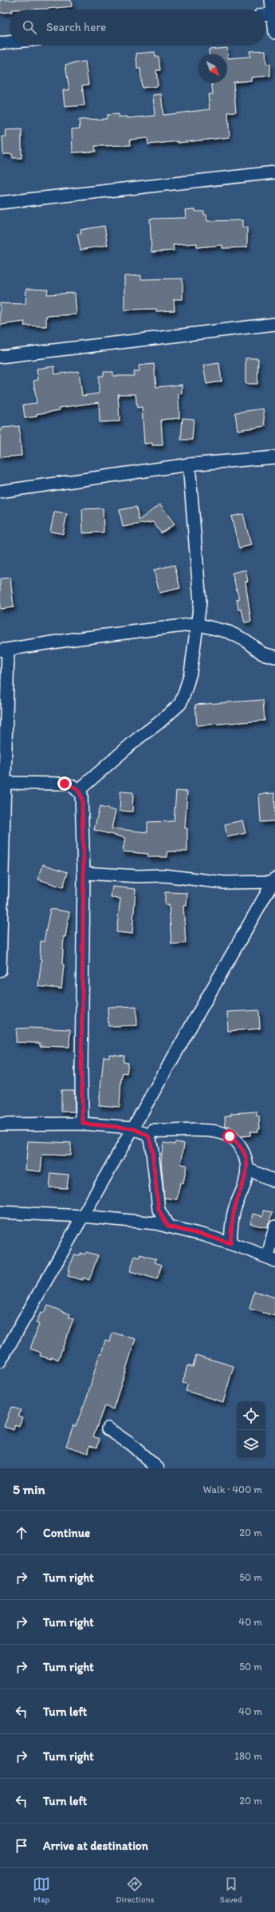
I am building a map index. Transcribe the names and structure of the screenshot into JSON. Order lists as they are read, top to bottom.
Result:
{
  "north": "bottom right",
  "page": {
    "search": "Search here",
    "heading": ["5 min", "Walk · 400 m"],
    "list": [
      ["Continue", "20 m"],
      ["Turn right", "50 m"],
      ["Turn right", "40 m"],
      ["Turn right", "50 m"],
      ["Turn left", "40 m"],
      ["Turn right", "180 m"],
      ["Turn left", "20 m"],
      "Arrive at destination"
    ],
    "nav": ["Map", "Directions", "Saved"]
  }
}
